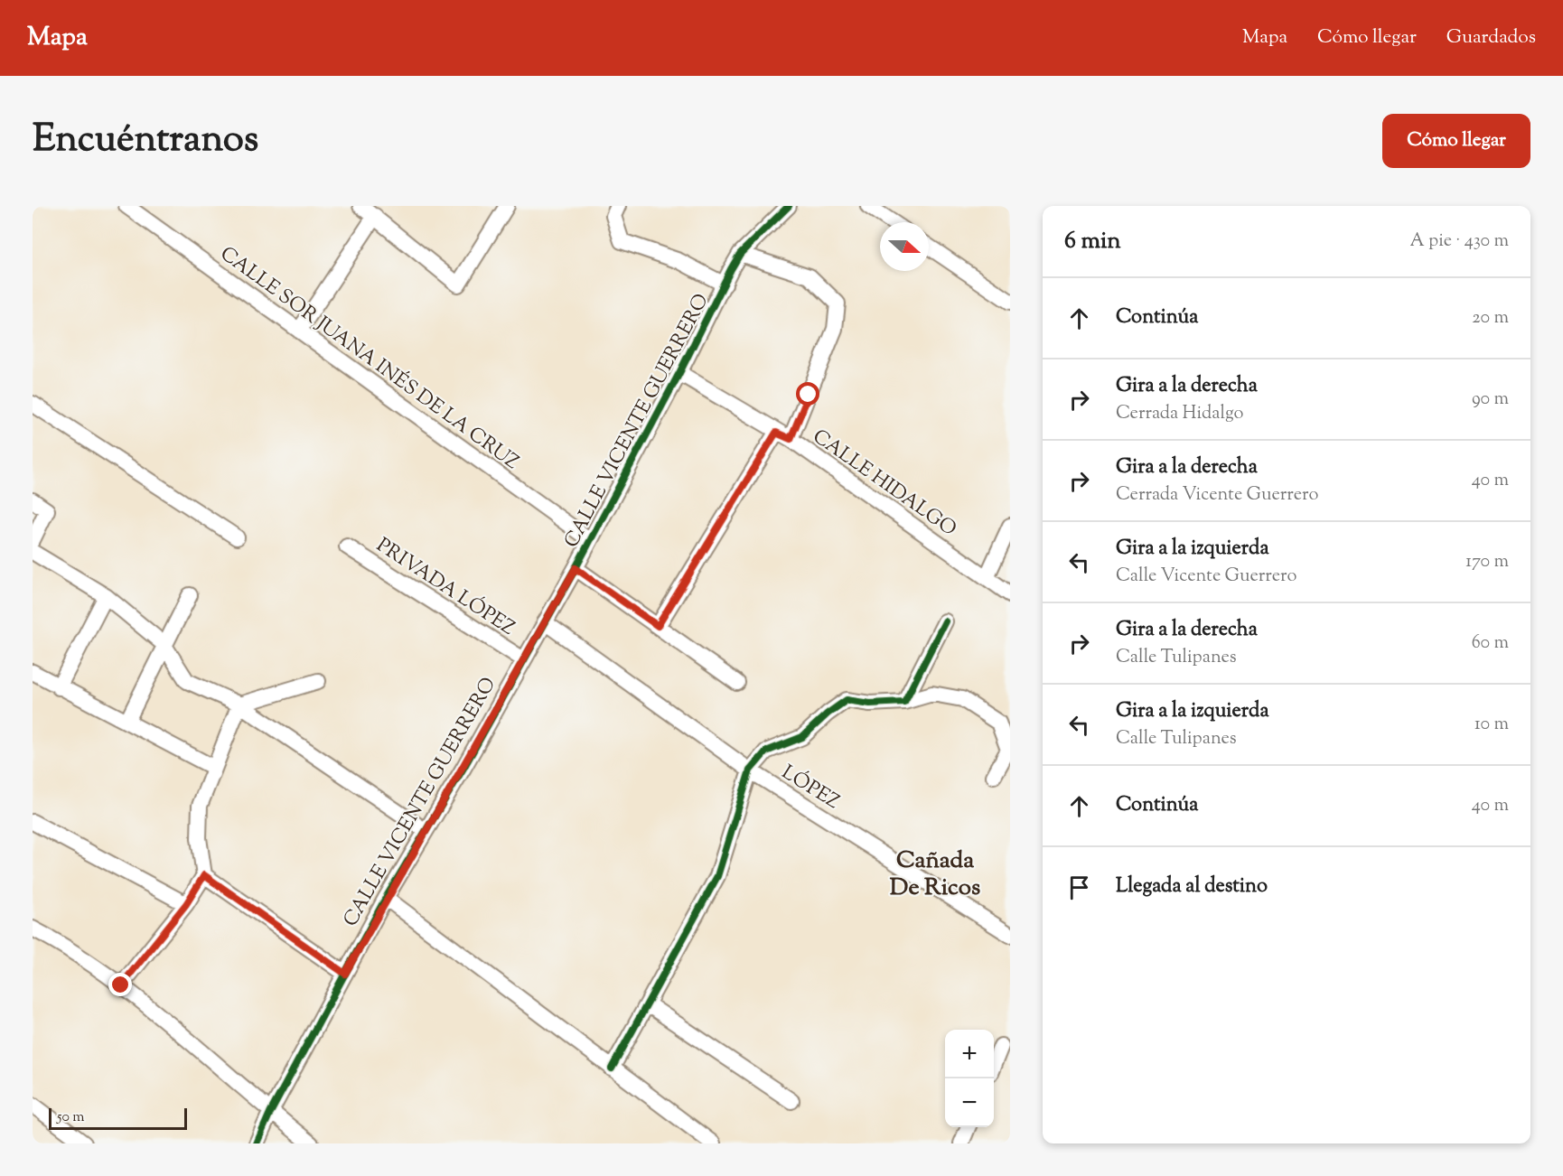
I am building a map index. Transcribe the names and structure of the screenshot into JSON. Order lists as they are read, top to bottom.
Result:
{
  "streets": {
    "street": [
      "CALLE SOR JUANA INÉS DE LA CRUZ",
      "CALLE VICENTE GUERRERO",
      "CALLE HIDALGO",
      "PRIVADA LÓPEZ",
      "LÓPEZ"
    ]
  },
  "crossings": [
    ["CALLE SOR JUANA INÉS DE LA CRUZ", "CALLE VICENTE GUERRERO"],
    ["CALLE VICENTE GUERRERO", "CALLE HIDALGO"],
    ["CALLE VICENTE GUERRERO", "PRIVADA LÓPEZ"],
    ["CALLE VICENTE GUERRERO", "LÓPEZ"]
  ],
  "districts": ["Cañada De Ricos"],
  "scale_bar": "50 m",
  "north": "right",
  "page": {
    "header": "Mapa",
    "nav": ["Mapa", "Cómo llegar", "Guardados"],
    "title": "Encuéntranos",
    "buttons": "Cómo llegar",
    "heading": ["6 min", "A pie · 430 m"],
    "list": [
      ["Continúa", "20 m"],
      ["Gira a la derecha", "Cerrada Hidalgo", "90 m"],
      ["Gira a la derecha", "Cerrada Vicente Guerrero", "40 m"],
      ["Gira a la izquierda", "Calle Vicente Guerrero", "170 m"],
      ["Gira a la derecha", "Calle Tulipanes", "60 m"],
      ["Gira a la izquierda", "Calle Tulipanes", "10 m"],
      ["Continúa", "40 m"],
      "Llegada al destino"
    ],
    "map_buttons": ["+", "−"],
    "scale": "50 m"
  }
}
